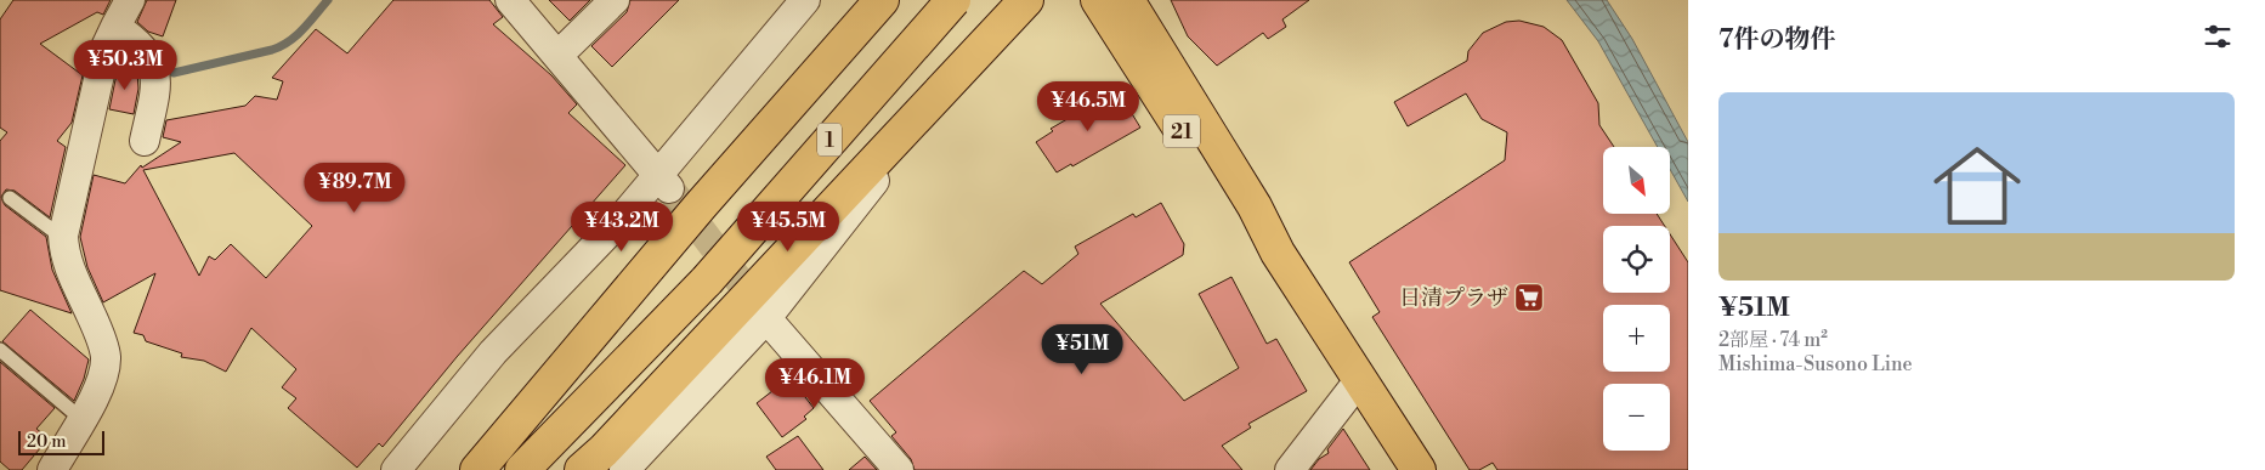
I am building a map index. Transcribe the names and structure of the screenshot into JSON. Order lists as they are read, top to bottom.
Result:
{
  "streets": {
    "main road": ["21", "1"]
  },
  "places": {
    "supermarket": ["日清プラザ"]
  },
  "scale_bar": "20 m",
  "north": "bottom right",
  "page": {
    "heading": "7件の物件",
    "price": [
      "¥50.3M",
      "¥46.5M",
      "¥89.7M",
      "¥43.2M",
      "¥45.5M",
      "¥51M",
      "¥46.1M"
    ],
    "list": [
      {
        "name": "¥51M",
        "note": "2部屋 · 74 m² · Mishima-Susono Line"
      }
    ],
    "map_buttons": ["+", "−"],
    "scale": "20 m"
  }
}
